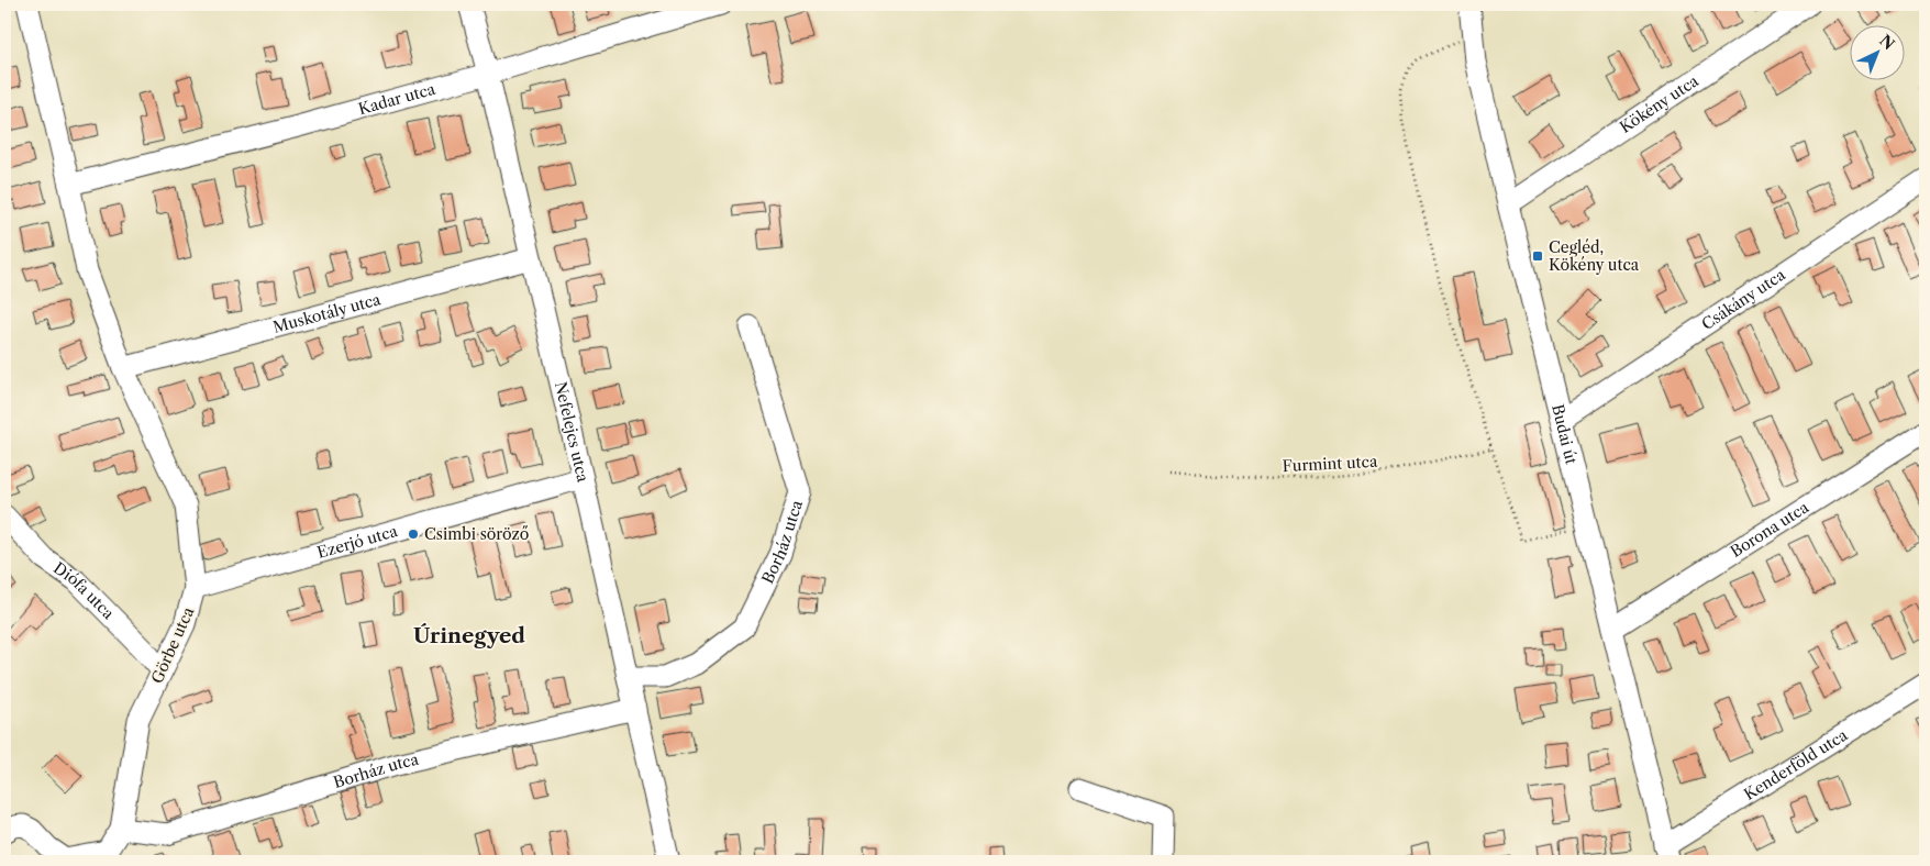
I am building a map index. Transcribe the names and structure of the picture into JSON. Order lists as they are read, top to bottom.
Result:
{
  "streets": {
    "street": [
      "Kadar utca",
      "Kökény utca",
      "Csákány utca",
      "Muskotály utca",
      "Nefelejcs utca",
      "Budai út",
      "Borona utca",
      "Borház utca",
      "Ezerjó utca",
      "Diófa utca",
      "Görbe utca",
      "Kenderföld utca"
    ],
    "path": ["Furmint utca"]
  },
  "crossings": [
    ["Kadar utca", "Nefelejcs utca"],
    ["Kadar utca", "Görbe utca"],
    ["Kökény utca", "Budai út"],
    ["Csákány utca", "Budai út"],
    ["Muskotály utca", "Nefelejcs utca"],
    ["Muskotály utca", "Görbe utca"],
    ["Nefelejcs utca", "Borház utca"],
    ["Nefelejcs utca", "Ezerjó utca"],
    ["Budai út", "Borona utca"],
    ["Budai út", "Kenderföld utca"],
    ["Borház utca", "Görbe utca"],
    ["Ezerjó utca", "Görbe utca"],
    ["Diófa utca", "Görbe utca"]
  ],
  "districts": ["Úrinegyed"],
  "places": {
    "transit": ["Cegléd, Kökény utca"],
    "other": ["Csimbi söröző"]
  },
  "north": "top right"
}
